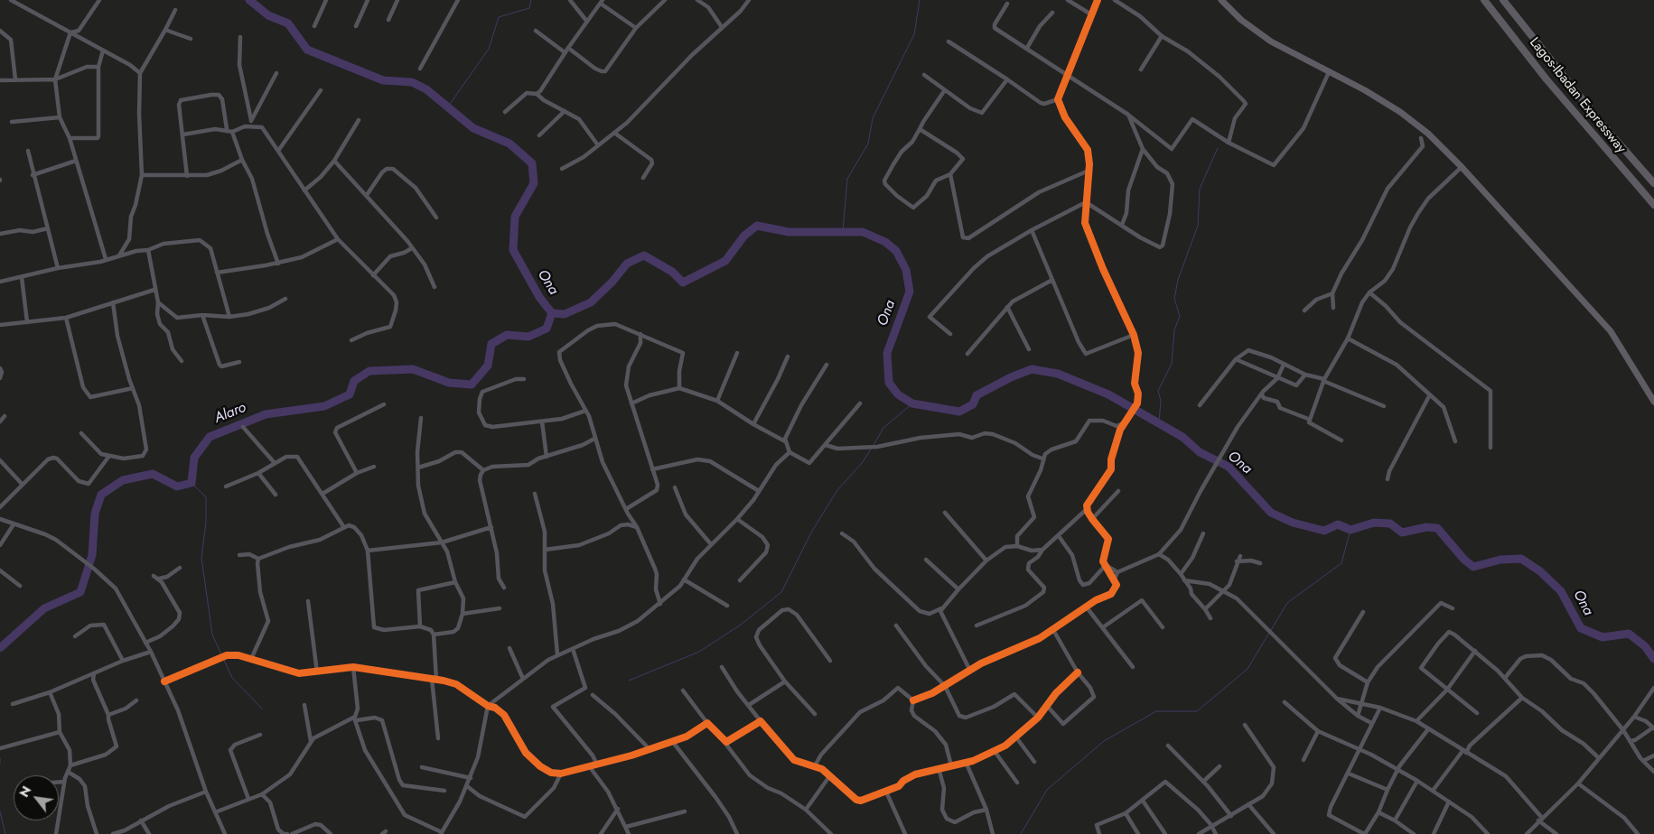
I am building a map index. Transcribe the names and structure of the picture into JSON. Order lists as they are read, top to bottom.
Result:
{
  "streets": {
    "highway": ["Lagos-Ibadan Expressway"]
  },
  "water": ["Ona", "Alaro"],
  "north": "top left"
}
